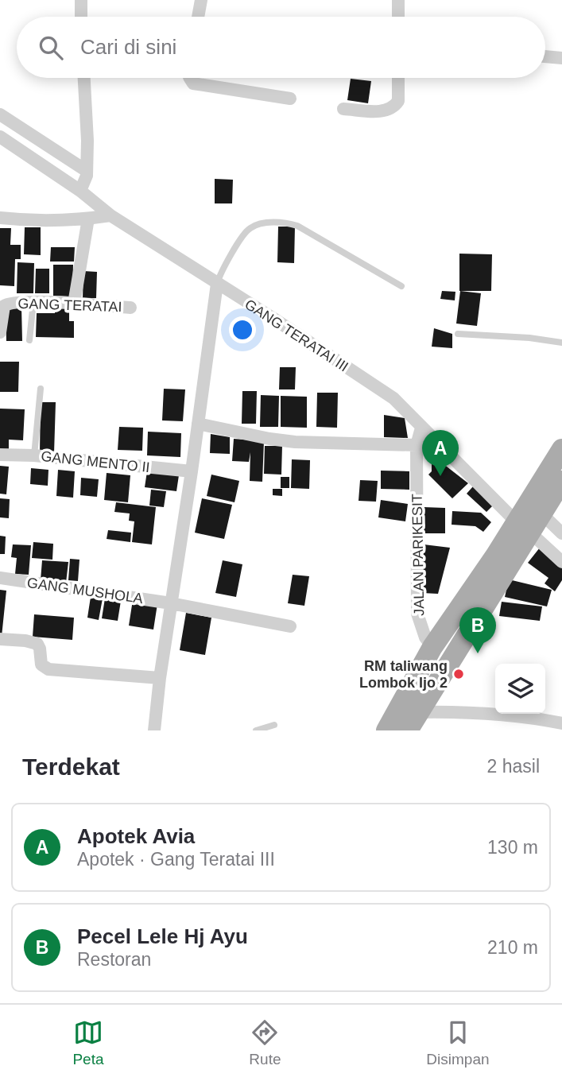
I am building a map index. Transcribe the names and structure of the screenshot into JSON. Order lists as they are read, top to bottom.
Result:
{
  "streets": {
    "street": [
      "GANG TERATAI",
      "GANG TERATAI III",
      "GANG MENTO II",
      "JALAN PARIKESIT",
      "GANG MUSHOLA"
    ]
  },
  "crossings": [
    ["GANG TERATAI III", "JALAN PARIKESIT"]
  ],
  "places": ["RM taliwang Lombok Ijo 2"],
  "page": {
    "search": "Cari di sini",
    "pins": ["A", "B"],
    "heading": ["Terdekat", "2 hasil"],
    "list": [
      {
        "mark": "A",
        "name": "Apotek Avia",
        "note": "Apotek · Gang Teratai III",
        "value": "130 m"
      },
      {
        "mark": "B",
        "name": "Pecel Lele Hj Ayu",
        "note": "Restoran",
        "value": "210 m"
      }
    ],
    "nav": ["Peta", "Rute", "Disimpan"]
  }
}
